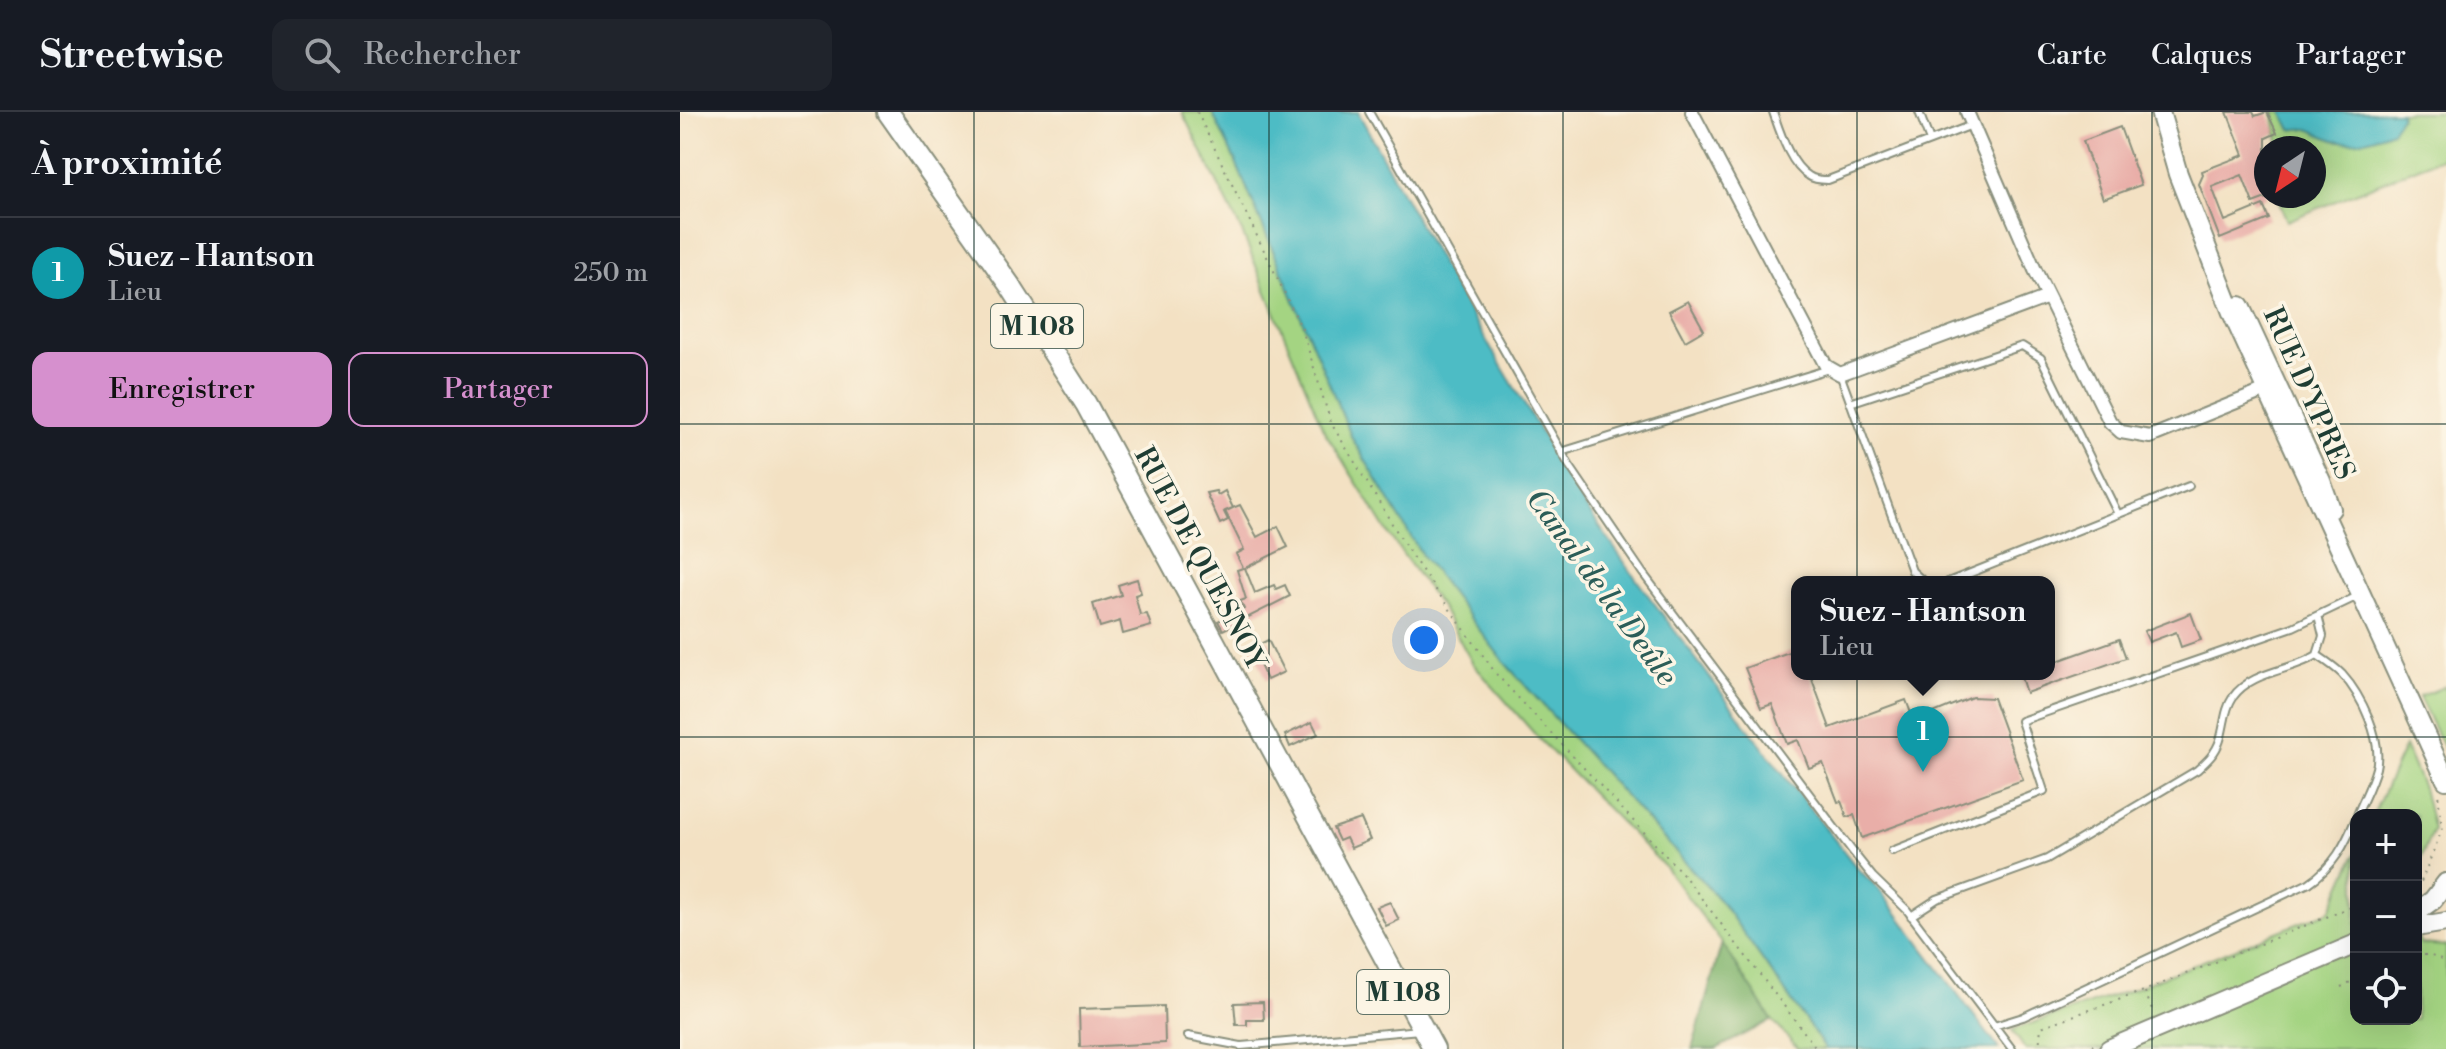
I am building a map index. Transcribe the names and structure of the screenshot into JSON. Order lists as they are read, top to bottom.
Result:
{
  "streets": {
    "main road": ["M 108", "RUE D'YPRES", "RUE DE QUESNOY"]
  },
  "water": ["Canal de la Deûle"],
  "north": "bottom left",
  "page": {
    "header": "Streetwise",
    "search": "Rechercher",
    "nav": ["Carte", "Calques", "Partager"],
    "heading": "À proximité",
    "list": [
      {
        "mark": "1",
        "name": "Suez - Hantson",
        "note": "Lieu",
        "value": "250 m"
      }
    ],
    "buttons": ["Enregistrer", "Partager"],
    "popup": ["Suez - Hantson", "Lieu"],
    "pins": "1",
    "map_buttons": ["+", "−"]
  }
}
